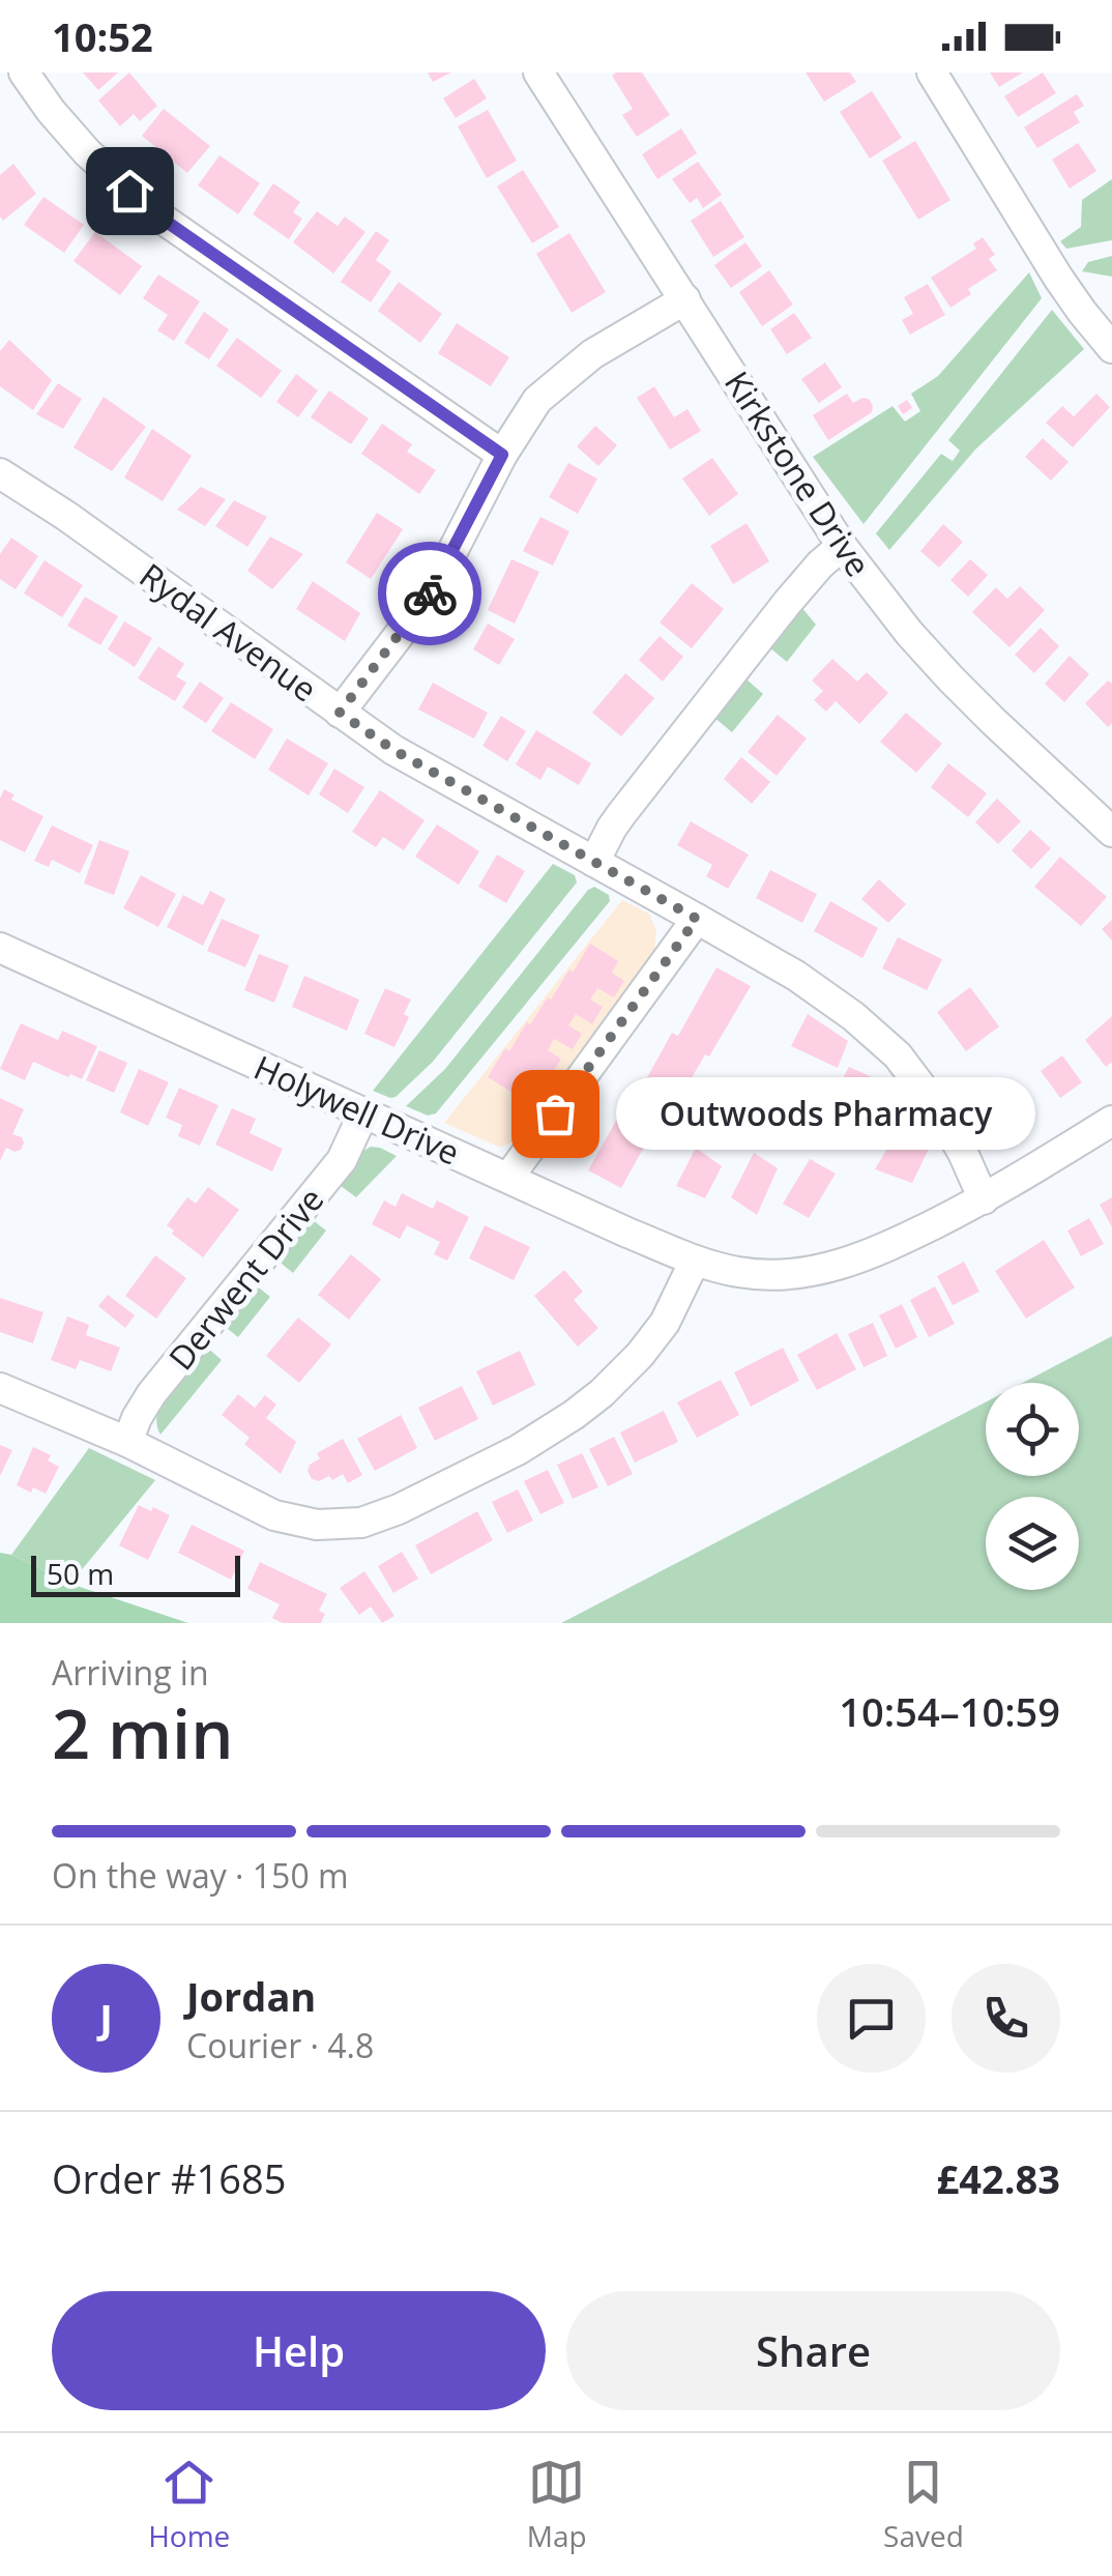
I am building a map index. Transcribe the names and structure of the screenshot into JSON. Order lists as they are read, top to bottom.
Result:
{
  "streets": {
    "street": [
      "Kirkstone Drive",
      "Rydal Avenue",
      "Holywell Drive",
      "Derwent Drive"
    ]
  },
  "crossings": [
    ["Rydal Avenue", "Holywell Drive"],
    ["Holywell Drive", "Derwent Drive"]
  ],
  "places": ["Outwoods Pharmacy"],
  "scale_bar": "50 m",
  "page": {
    "status": "10:52",
    "bubble": "Outwoods Pharmacy",
    "scale": "50 m",
    "heading": ["2 min", "Arriving in", "10:54–10:59"],
    "panel": [
      "Jordan",
      "Courier · 4.8",
      "Order #1685",
      "£42.83"
    ],
    "bar": "On the way · 150 m",
    "round": "J",
    "buttons": ["Help", "Share"],
    "tabs": ["Home", "Map", "Saved"]
  }
}
